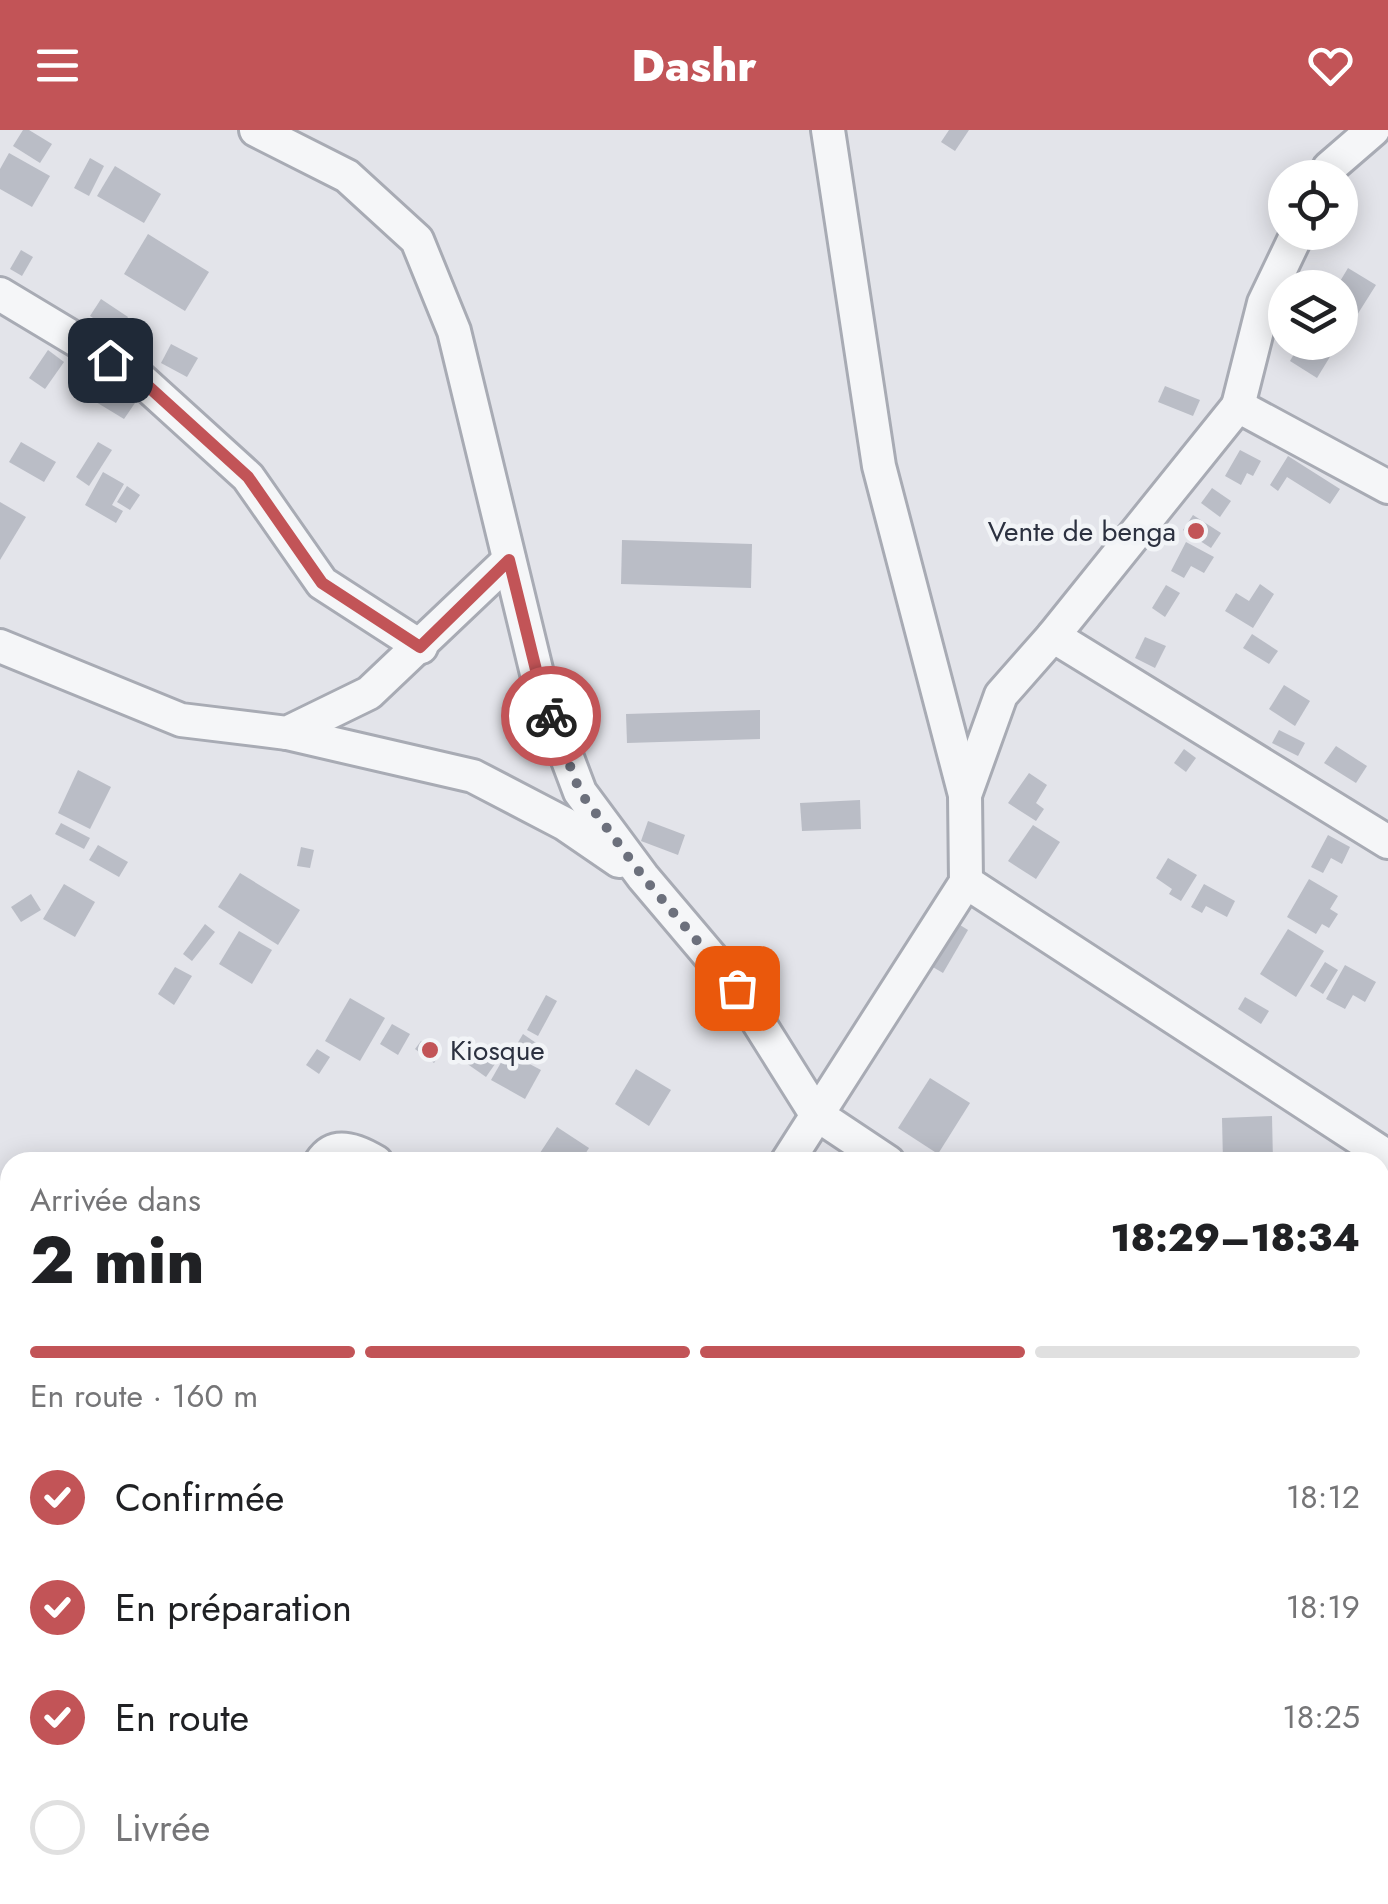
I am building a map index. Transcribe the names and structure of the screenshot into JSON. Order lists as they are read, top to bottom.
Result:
{
  "places": ["Vente de benga", "Kiosque"],
  "page": {
    "header": "Dashr",
    "heading": ["2 min", "Arrivée dans", "18:29–18:34"],
    "bar": "En route · 160 m",
    "list": [
      ["Confirmée", "18:12"],
      ["En préparation", "18:19"],
      ["En route", "18:25"],
      "Livrée"
    ]
  }
}
